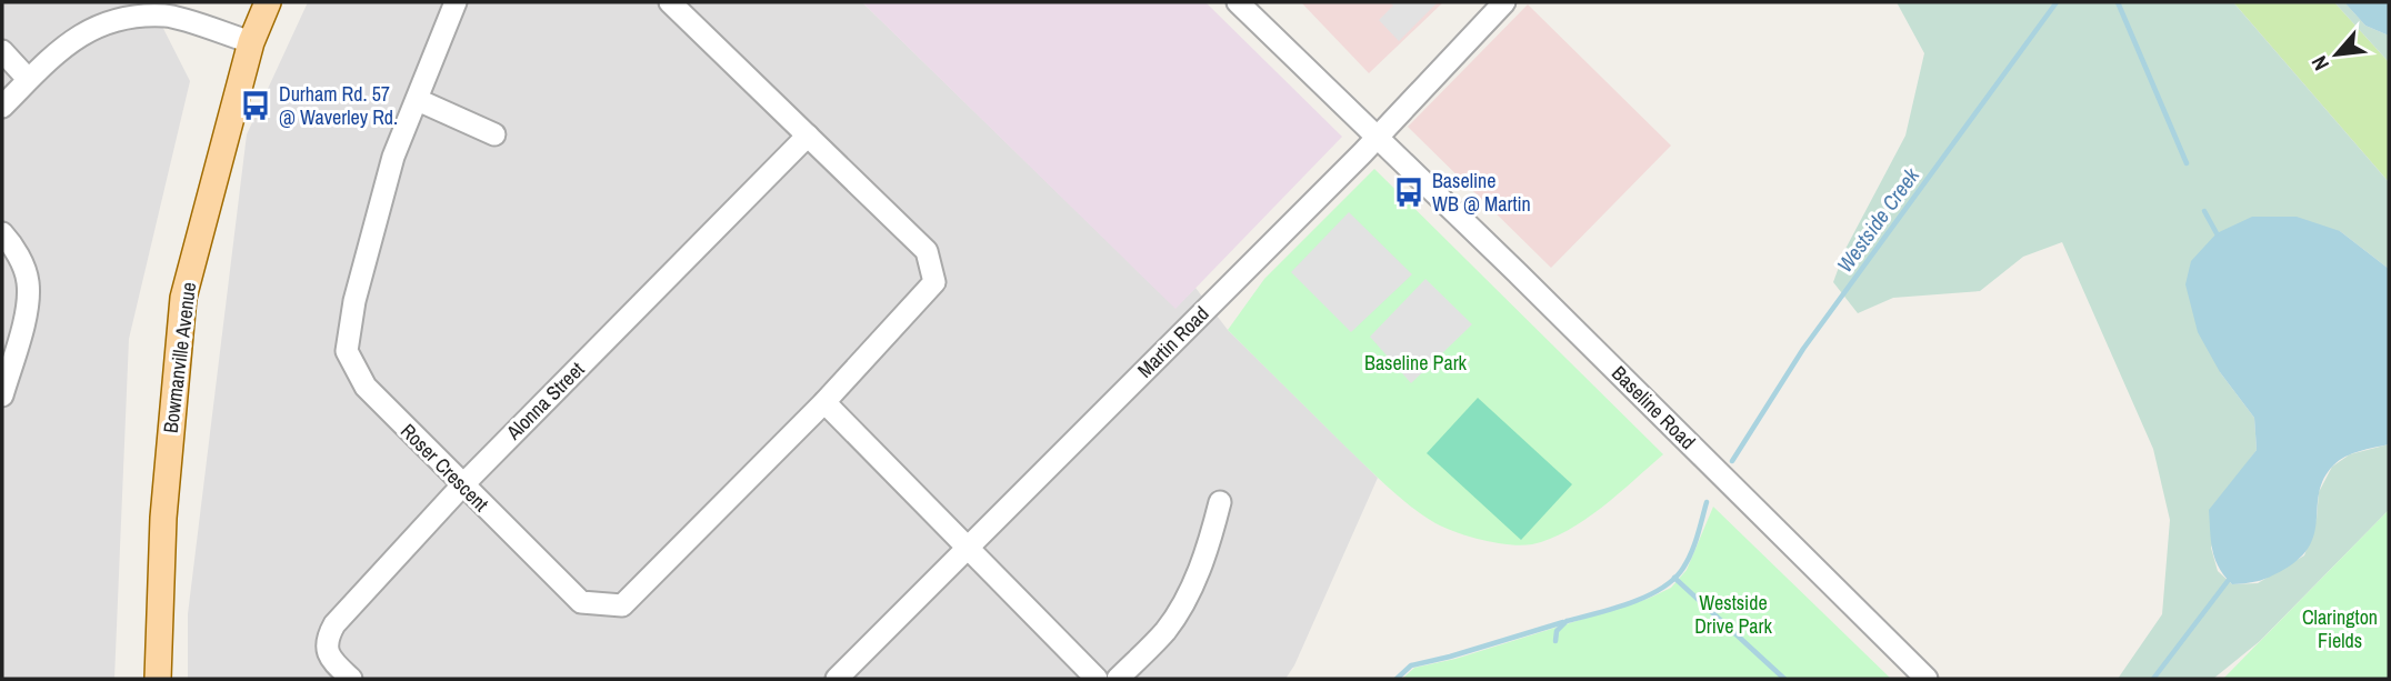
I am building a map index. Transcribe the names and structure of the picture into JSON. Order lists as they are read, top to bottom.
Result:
{
  "streets": {
    "main road": ["Bowmanville Avenue"],
    "street": [
      "Martin Road",
      "Alonna Street",
      "Baseline Road",
      "Roser Crescent"
    ]
  },
  "crossings": [
    ["Martin Road", "Baseline Road"],
    ["Alonna Street", "Roser Crescent"]
  ],
  "water": ["Westside Creek"],
  "parks": ["Baseline Park", "Westside Drive Park", "Clarington Fields"],
  "places": {
    "bus stop": ["Durham Rd. 57 @ Waverley Rd.", "Baseline WB @ Martin"]
  },
  "north": "bottom left"
}
